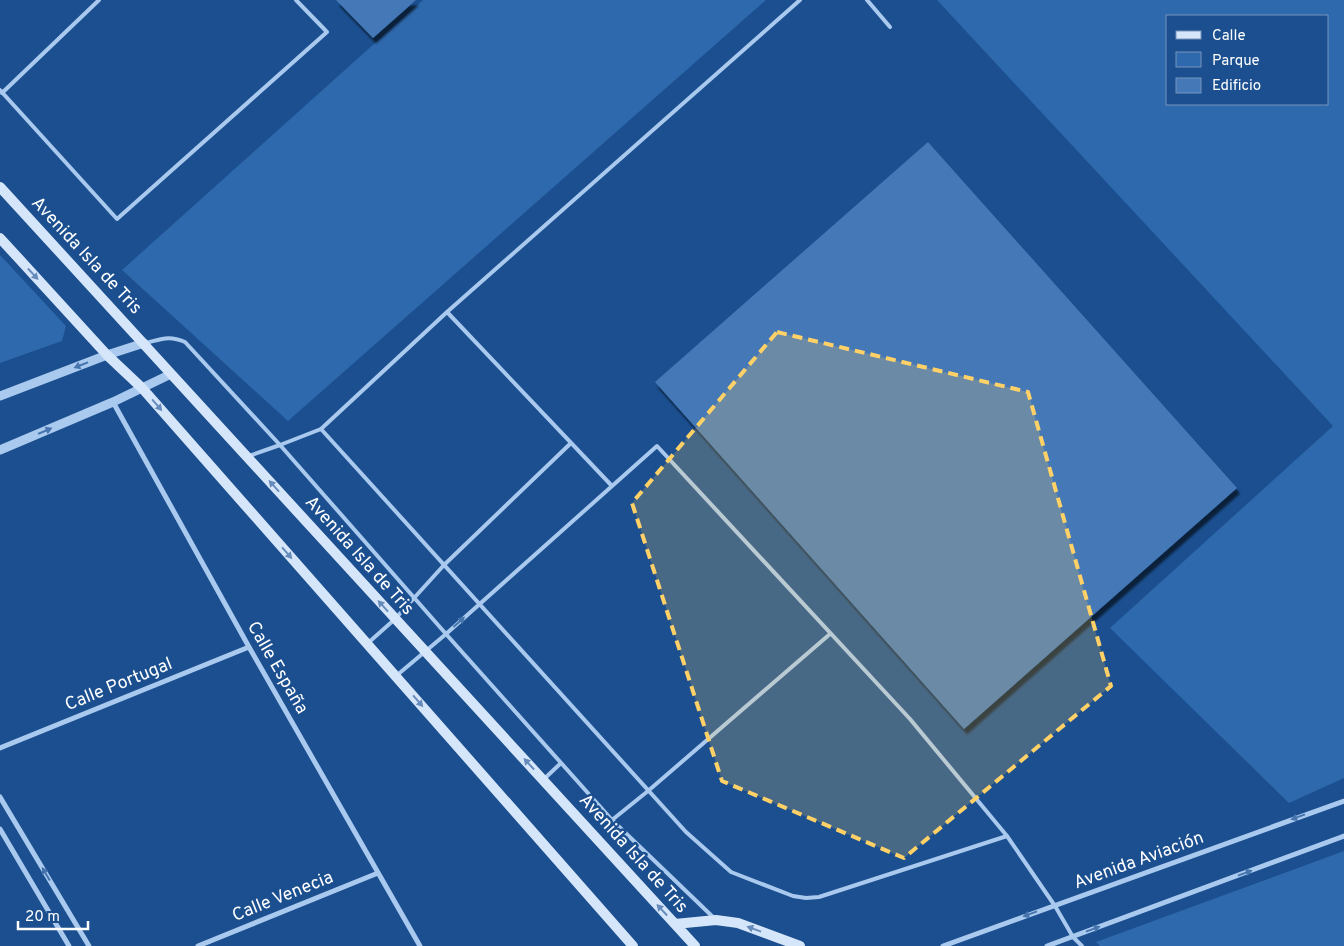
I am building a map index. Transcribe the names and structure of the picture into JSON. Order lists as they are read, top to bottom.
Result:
{
  "streets": {
    "main road": ["Avenida Isla de Tris"],
    "street": [
      "Calle España",
      "Calle Portugal",
      "Avenida Aviación",
      "Calle Venecia"
    ]
  },
  "crossings": [
    ["Calle España", "Calle Portugal"],
    ["Calle España", "Calle Venecia"]
  ],
  "legend": ["Calle", "Parque", "Edificio"],
  "scale_bar": "20 m"
}
